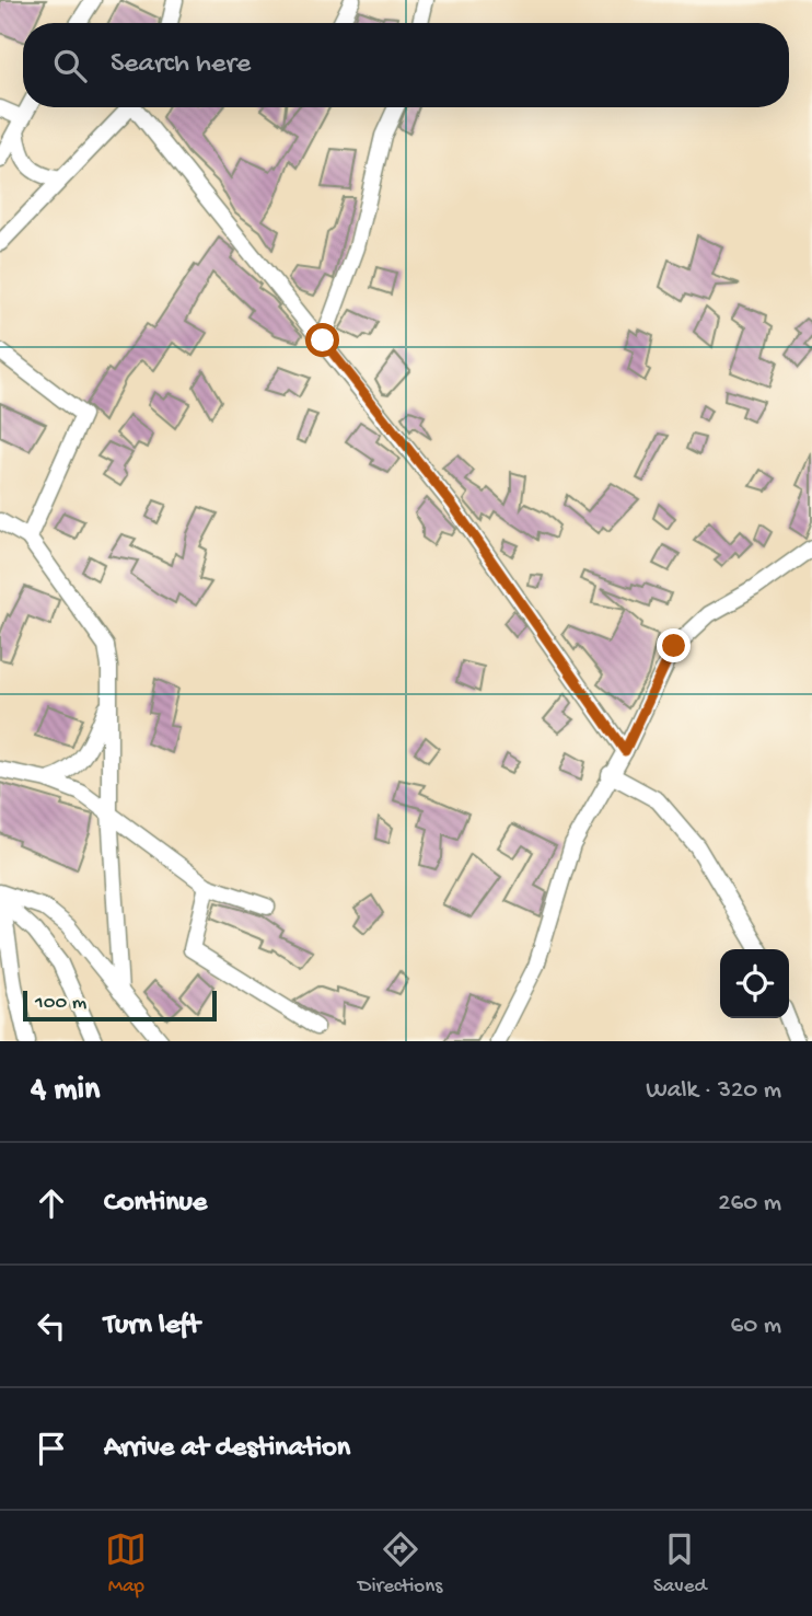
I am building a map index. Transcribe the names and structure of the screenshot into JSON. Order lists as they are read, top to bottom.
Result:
{
  "scale_bar": "100 m",
  "page": {
    "search": "Search here",
    "scale": "100 m",
    "heading": ["4 min", "Walk · 320 m"],
    "list": [
      ["Continue", "260 m"],
      ["Turn left", "60 m"],
      "Arrive at destination"
    ],
    "nav": ["Map", "Directions", "Saved"]
  }
}
